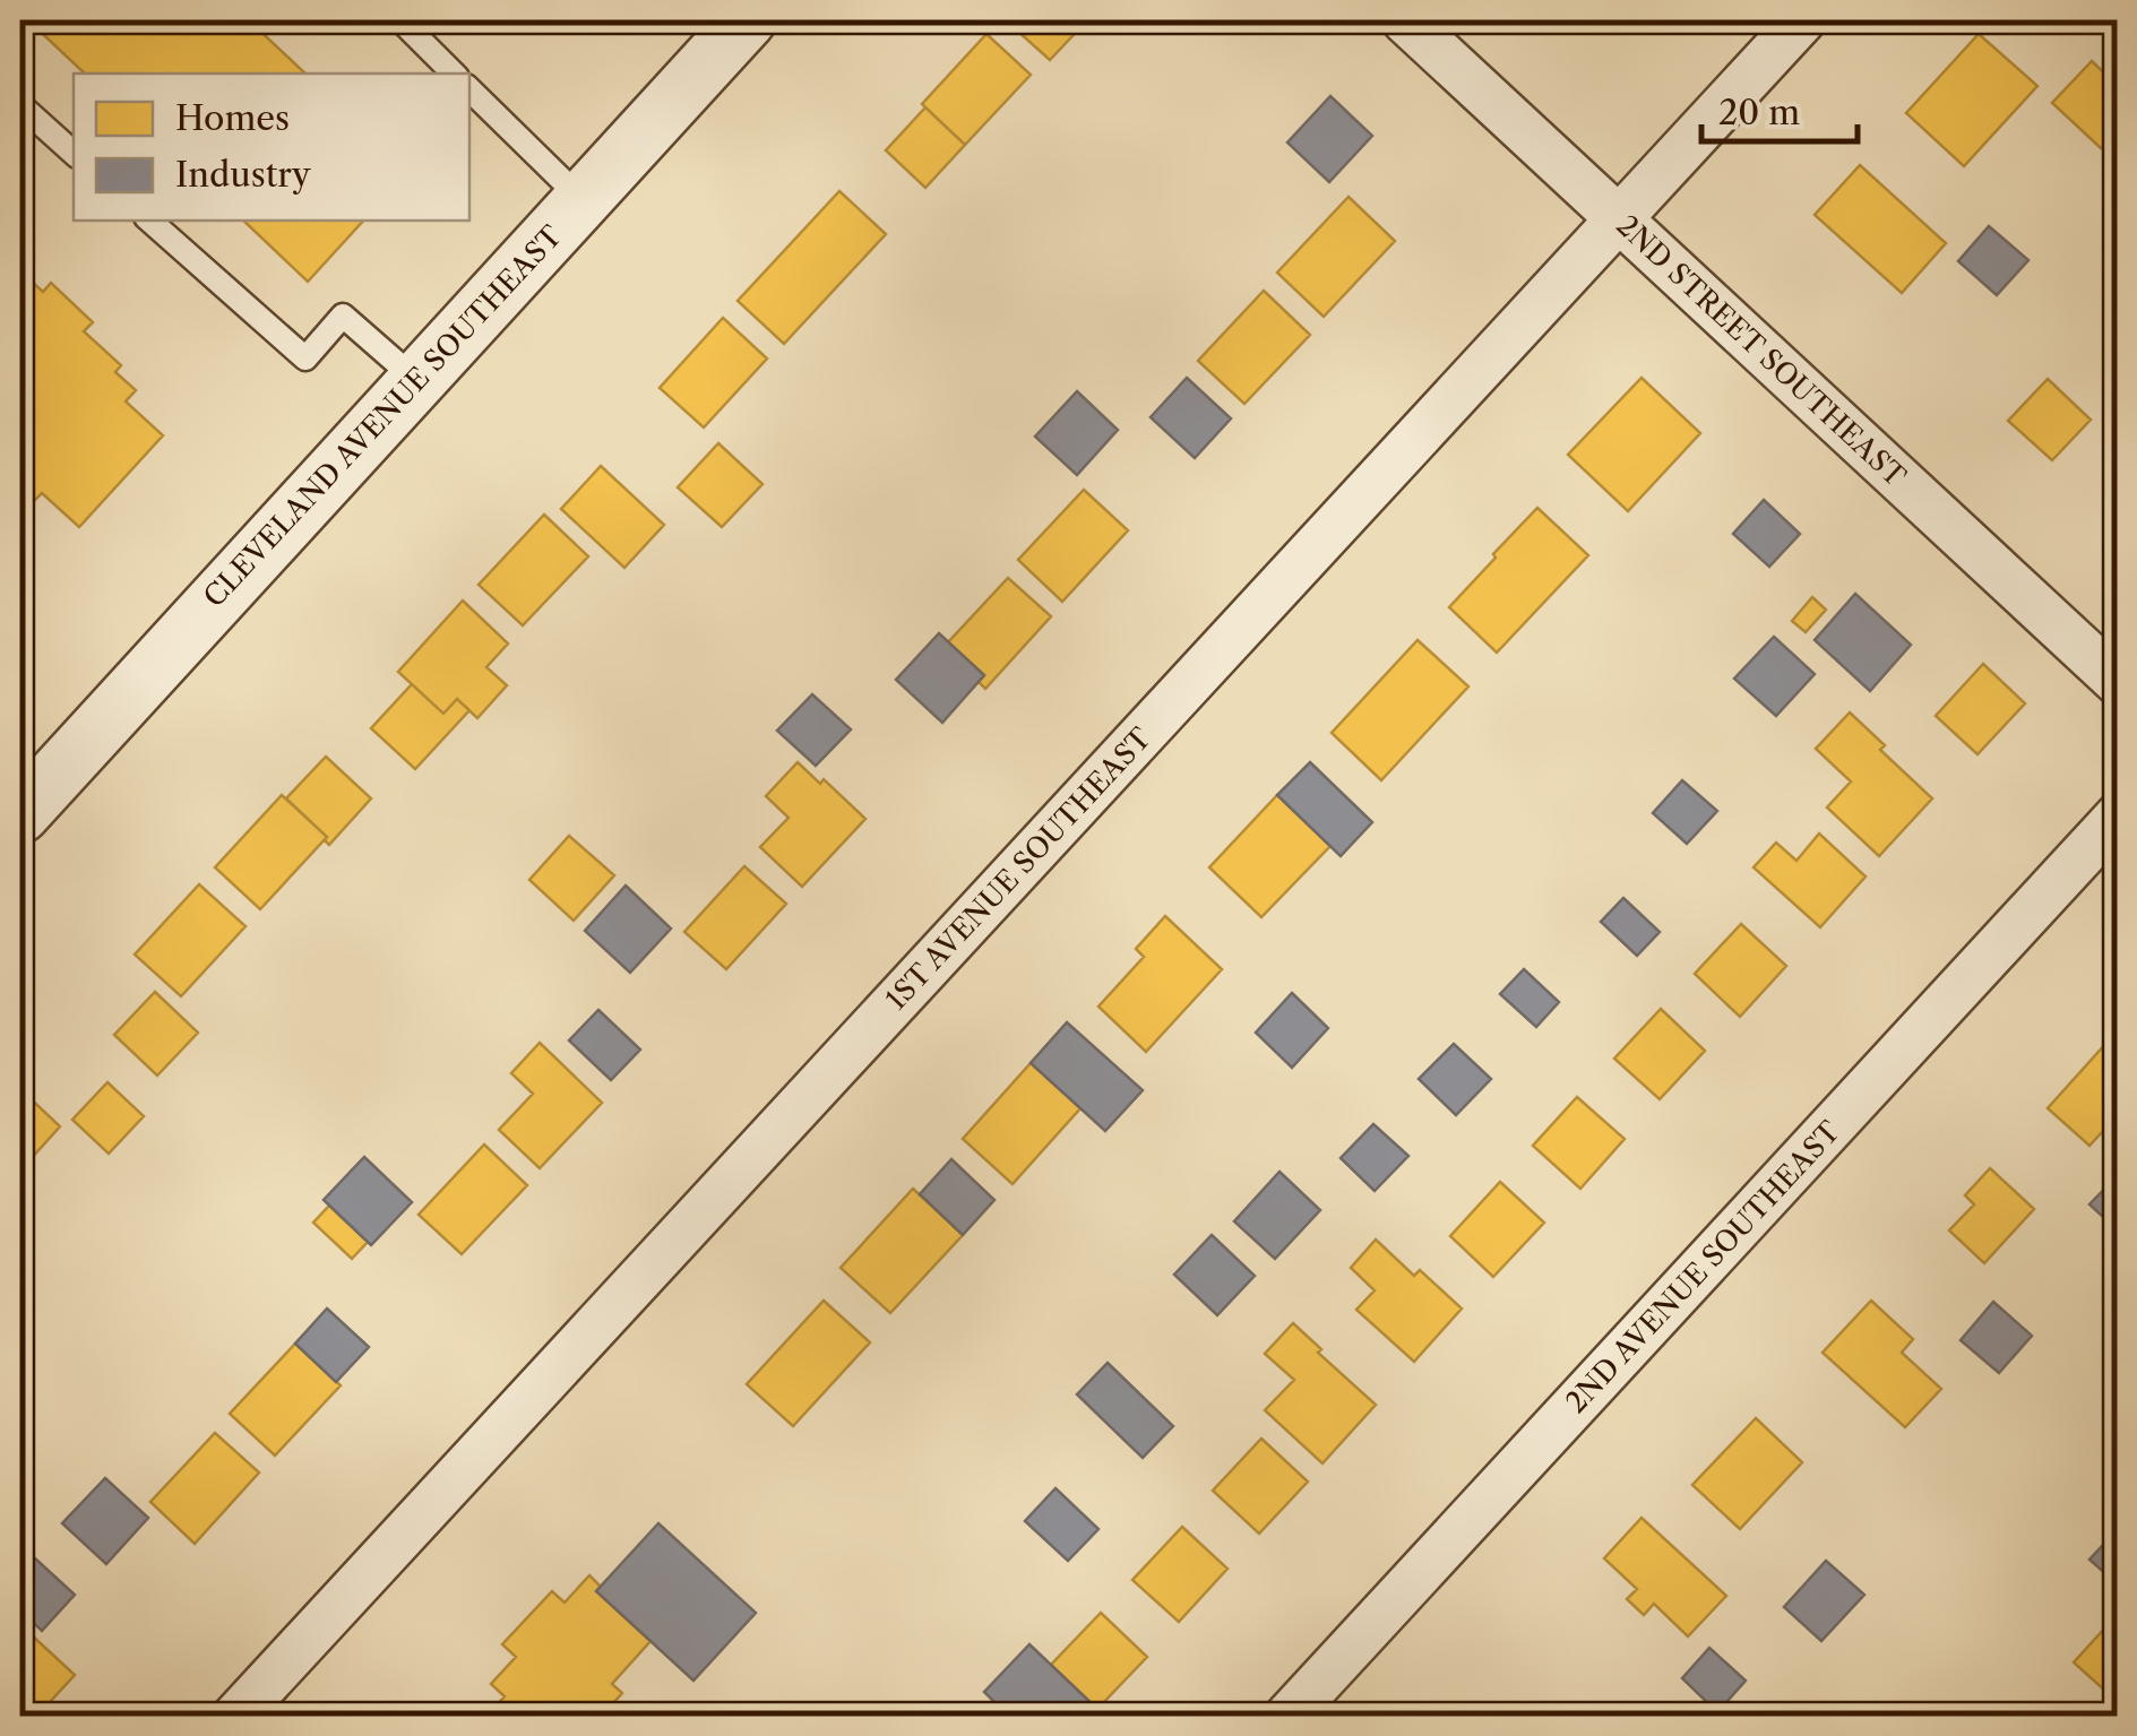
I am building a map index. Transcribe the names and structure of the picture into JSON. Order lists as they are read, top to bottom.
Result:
{
  "streets": {
    "street": [
      "2ND STREET SOUTHEAST",
      "CLEVELAND AVENUE SOUTHEAST",
      "1ST AVENUE SOUTHEAST",
      "2ND AVENUE SOUTHEAST"
    ]
  },
  "crossings": [
    ["2ND STREET SOUTHEAST", "1ST AVENUE SOUTHEAST"]
  ],
  "legend": ["Homes", "Industry"],
  "scale_bar": "20 m"
}
